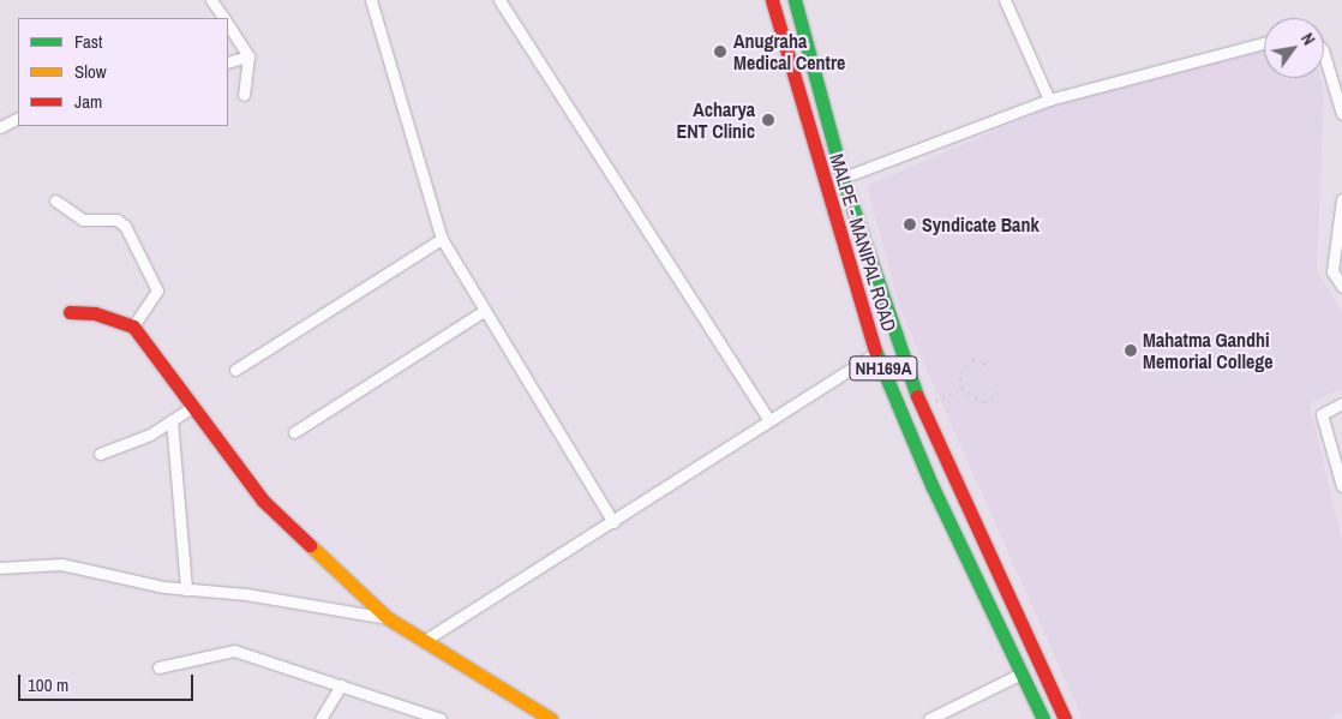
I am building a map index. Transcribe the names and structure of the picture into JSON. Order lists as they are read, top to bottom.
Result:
{
  "streets": {
    "main road": ["MALPE - MANIPAL ROAD", "NH169A"]
  },
  "places": [
    "Anugraha Medical Centre",
    "Acharya ENT Clinic",
    "Syndicate Bank",
    "Mahatma Gandhi Memorial College"
  ],
  "legend": ["Fast", "Slow", "Jam"],
  "scale_bar": "100 m",
  "north": "top right"
}
